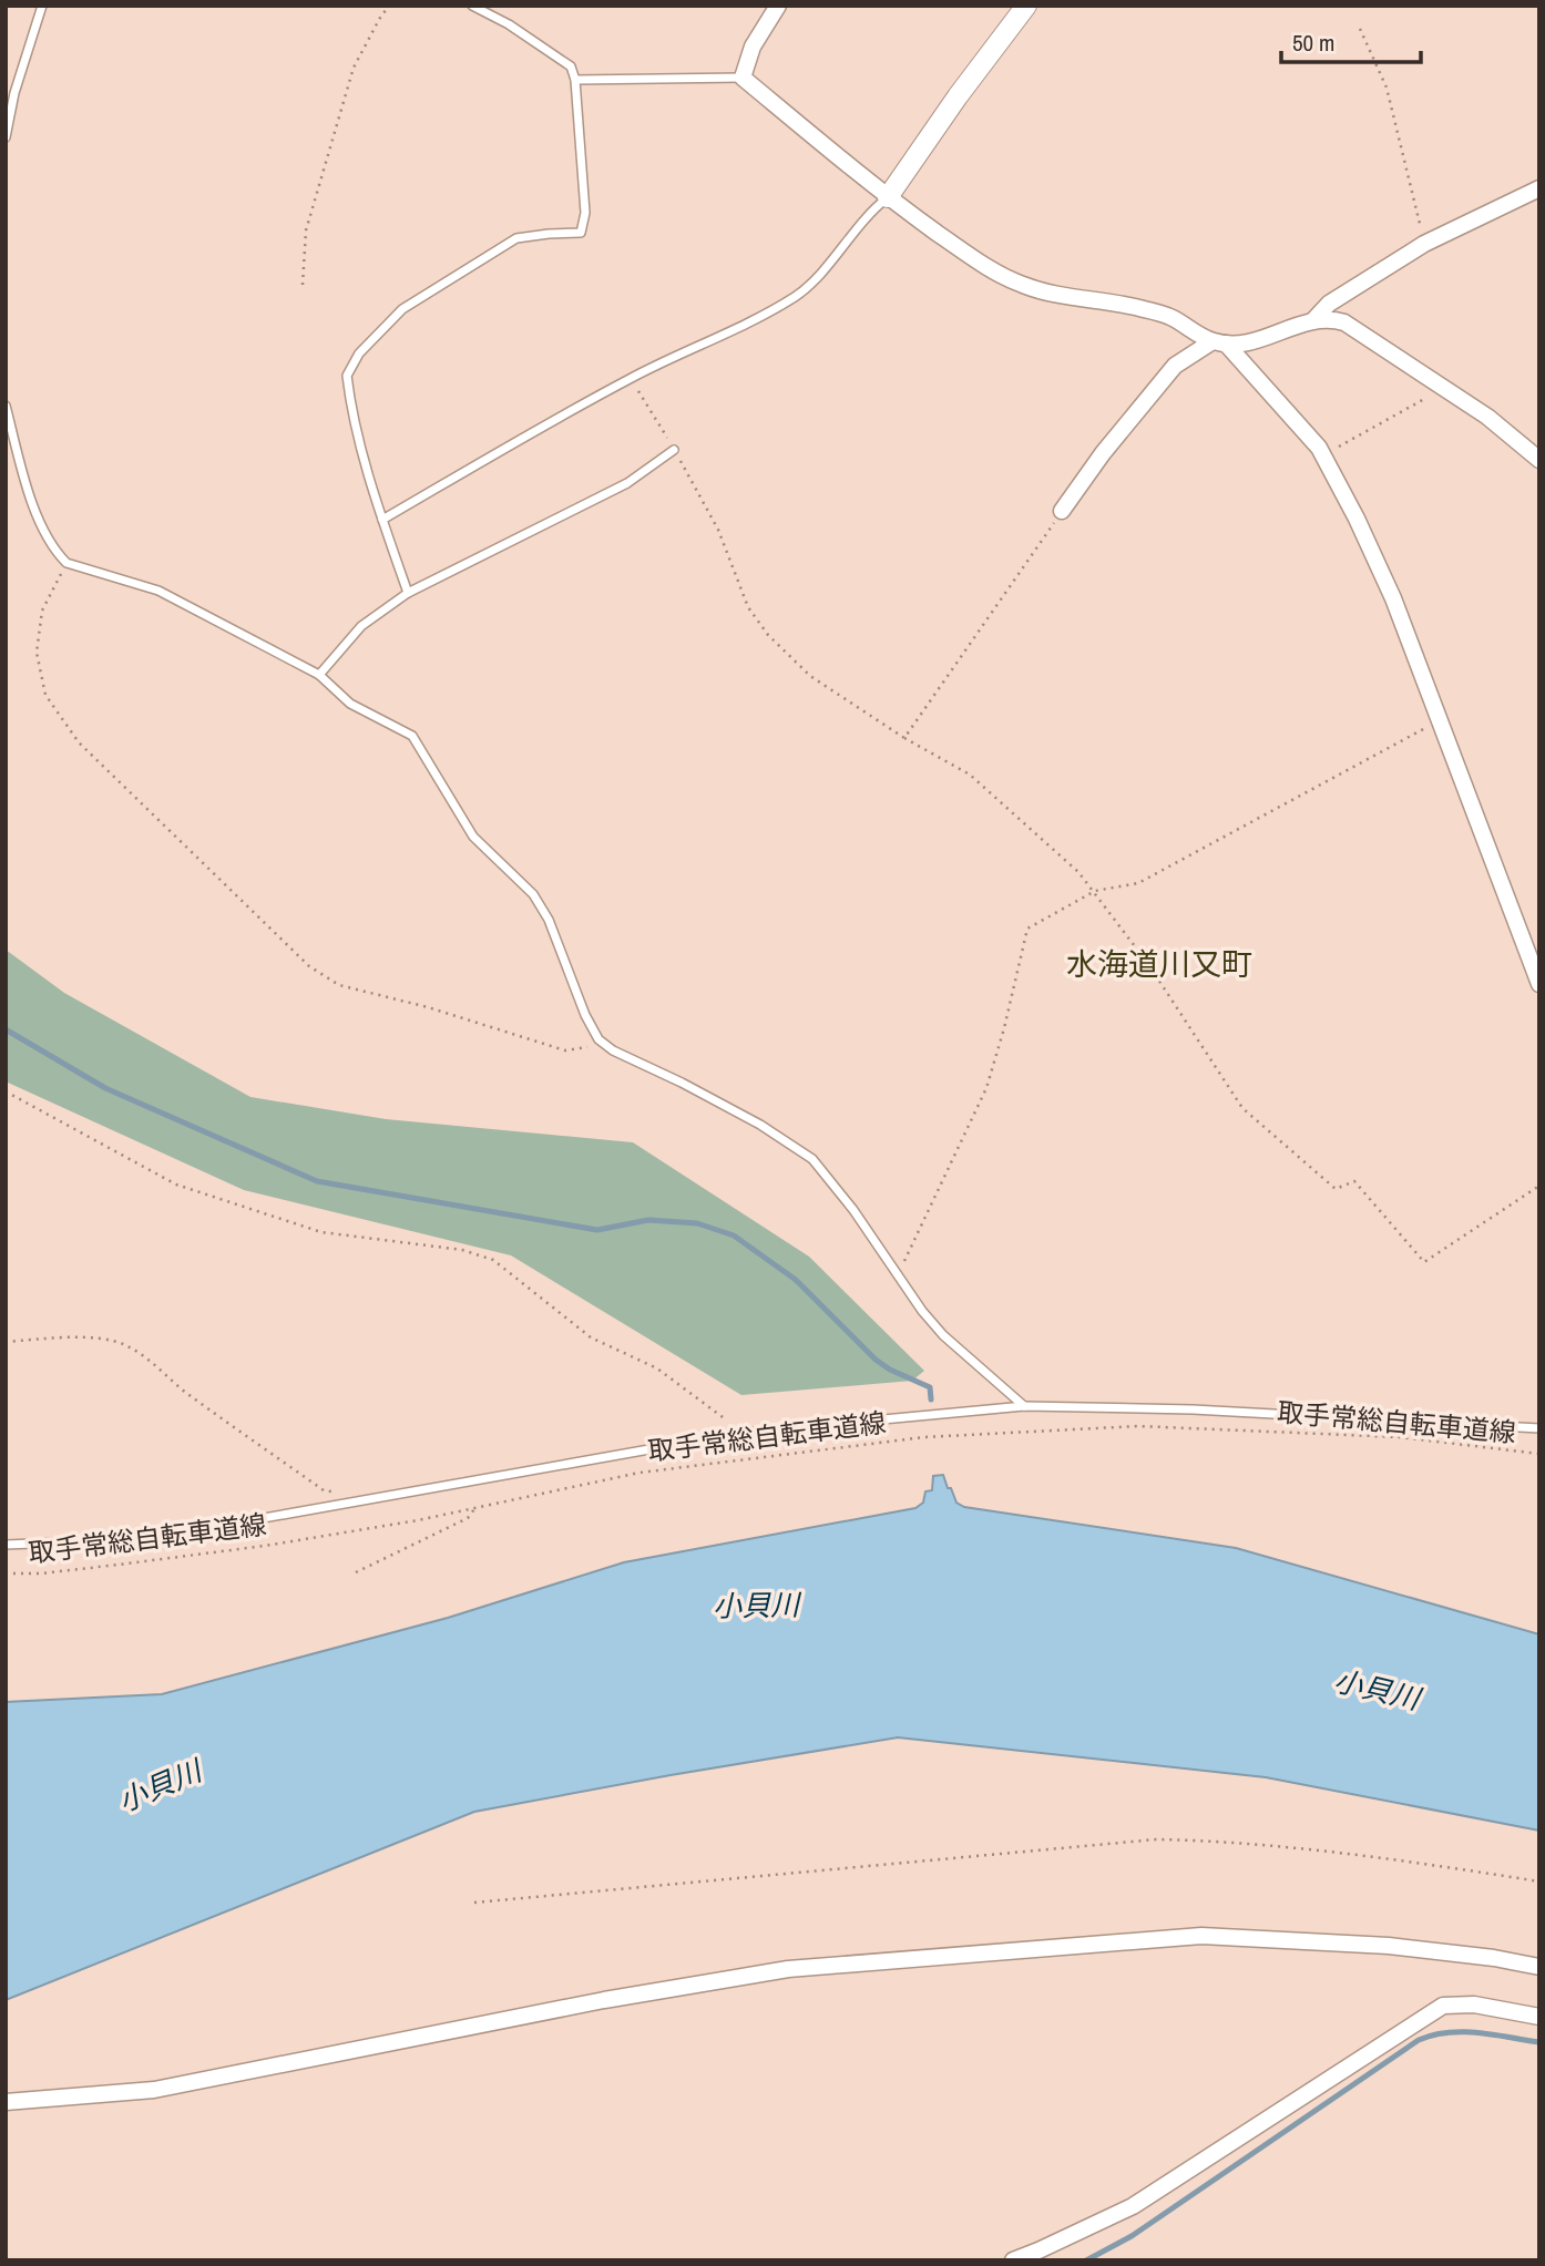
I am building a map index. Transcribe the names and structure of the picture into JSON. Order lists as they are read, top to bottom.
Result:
{
  "streets": {
    "path": ["取手常総自転車道線"]
  },
  "districts": ["水海道川又町"],
  "water": ["小貝川"],
  "scale_bar": "50 m"
}
